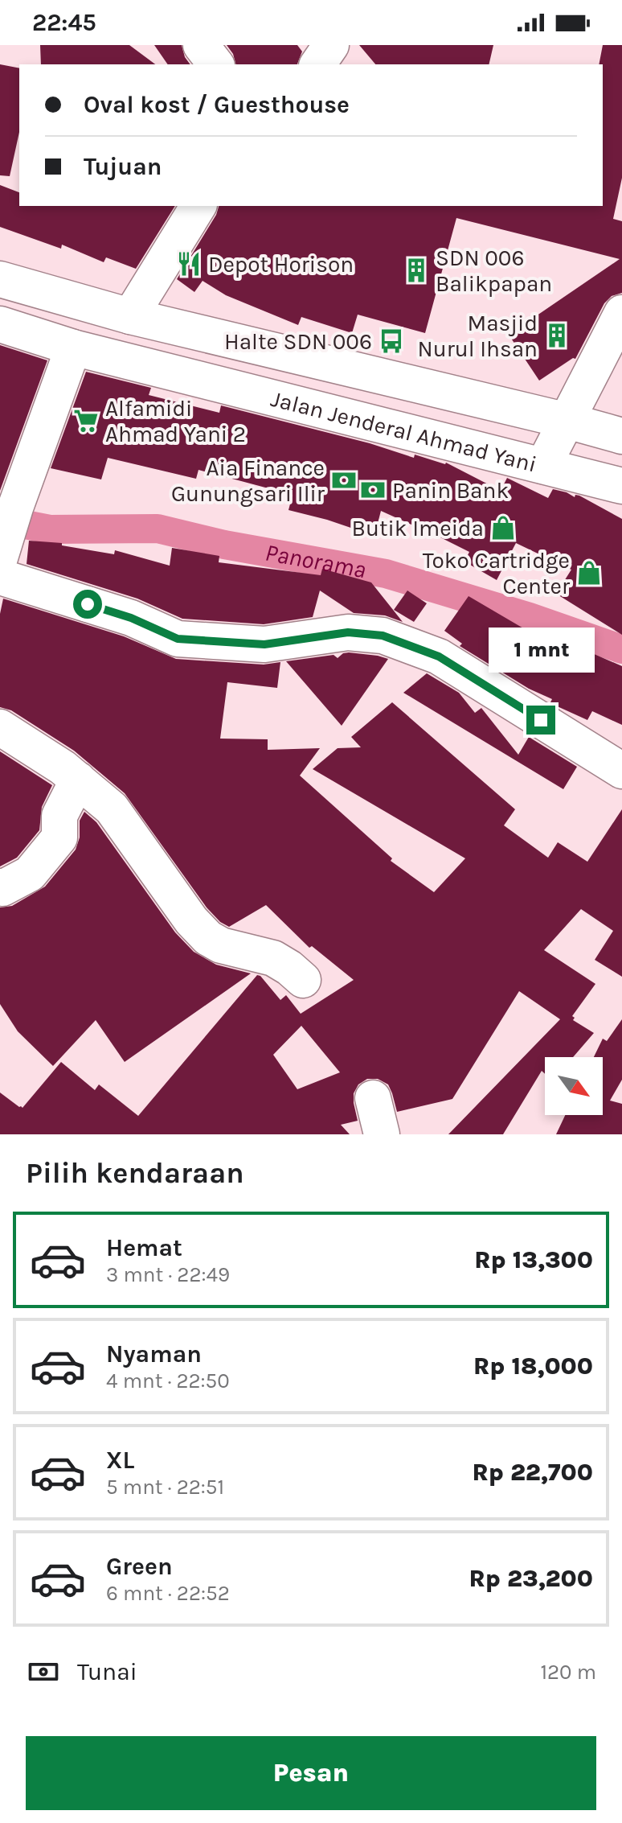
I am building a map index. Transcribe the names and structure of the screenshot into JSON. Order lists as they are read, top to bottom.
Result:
{
  "streets": {
    "street": ["Jalan Jenderal Ahmad Yani"]
  },
  "water": ["Panorama"],
  "places": {
    "restaurant": ["Depot Horison"],
    "building": ["SDN 006 Balikpapan", "Masjid Nurul Ihsan"],
    "bus stop": ["Halte SDN 006"],
    "supermarket": ["Alfamidi Ahmad Yani 2"],
    "bank": ["Aia Finance Gunungsari Ilir", "Panin Bank"],
    "shop": ["Butik Imeida", "Toko Cartridge Center"]
  },
  "north": "bottom right",
  "page": {
    "status": "22:45",
    "banner": ["Oval kost / Guesthouse", "Tujuan"],
    "bubble": "1 mnt",
    "heading": "Pilih kendaraan",
    "list": [
      {
        "name": "Hemat",
        "note": "3 mnt · 22:49",
        "value": "Rp 13,300"
      },
      {
        "name": "Nyaman",
        "note": "4 mnt · 22:50",
        "value": "Rp 18,000"
      },
      {
        "name": "XL",
        "note": "5 mnt · 22:51",
        "value": "Rp 22,700"
      },
      {
        "name": "Green",
        "note": "6 mnt · 22:52",
        "value": "Rp 23,200"
      }
    ],
    "pay": ["Tunai", "120 m"],
    "buttons": "Pesan"
  }
}
